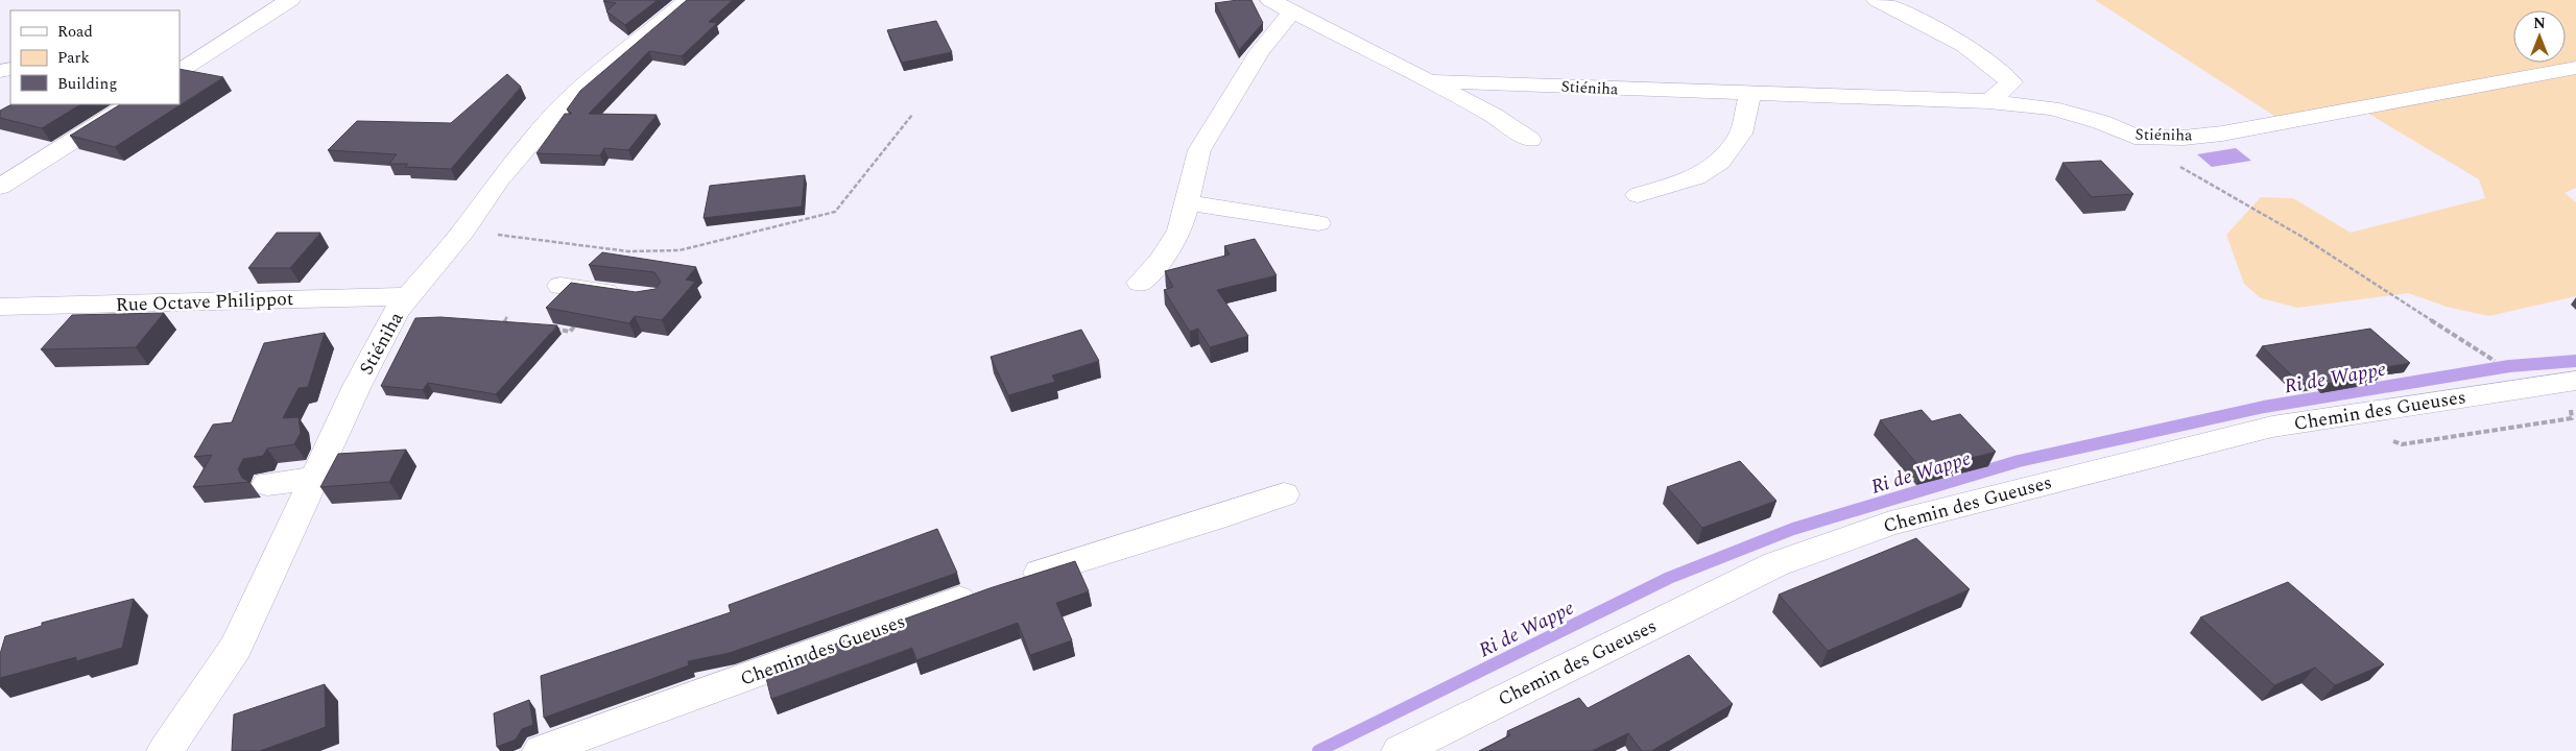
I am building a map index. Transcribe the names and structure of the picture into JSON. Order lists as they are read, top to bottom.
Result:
{
  "streets": {
    "street": ["Stiéniha", "Rue Octave Philippot", "Chemin des Gueuses"]
  },
  "crossings": [
    ["Stiéniha", "Rue Octave Philippot"]
  ],
  "water": ["Ri de Wappe"],
  "legend": ["Road", "Park", "Building"],
  "north": "top"
}
